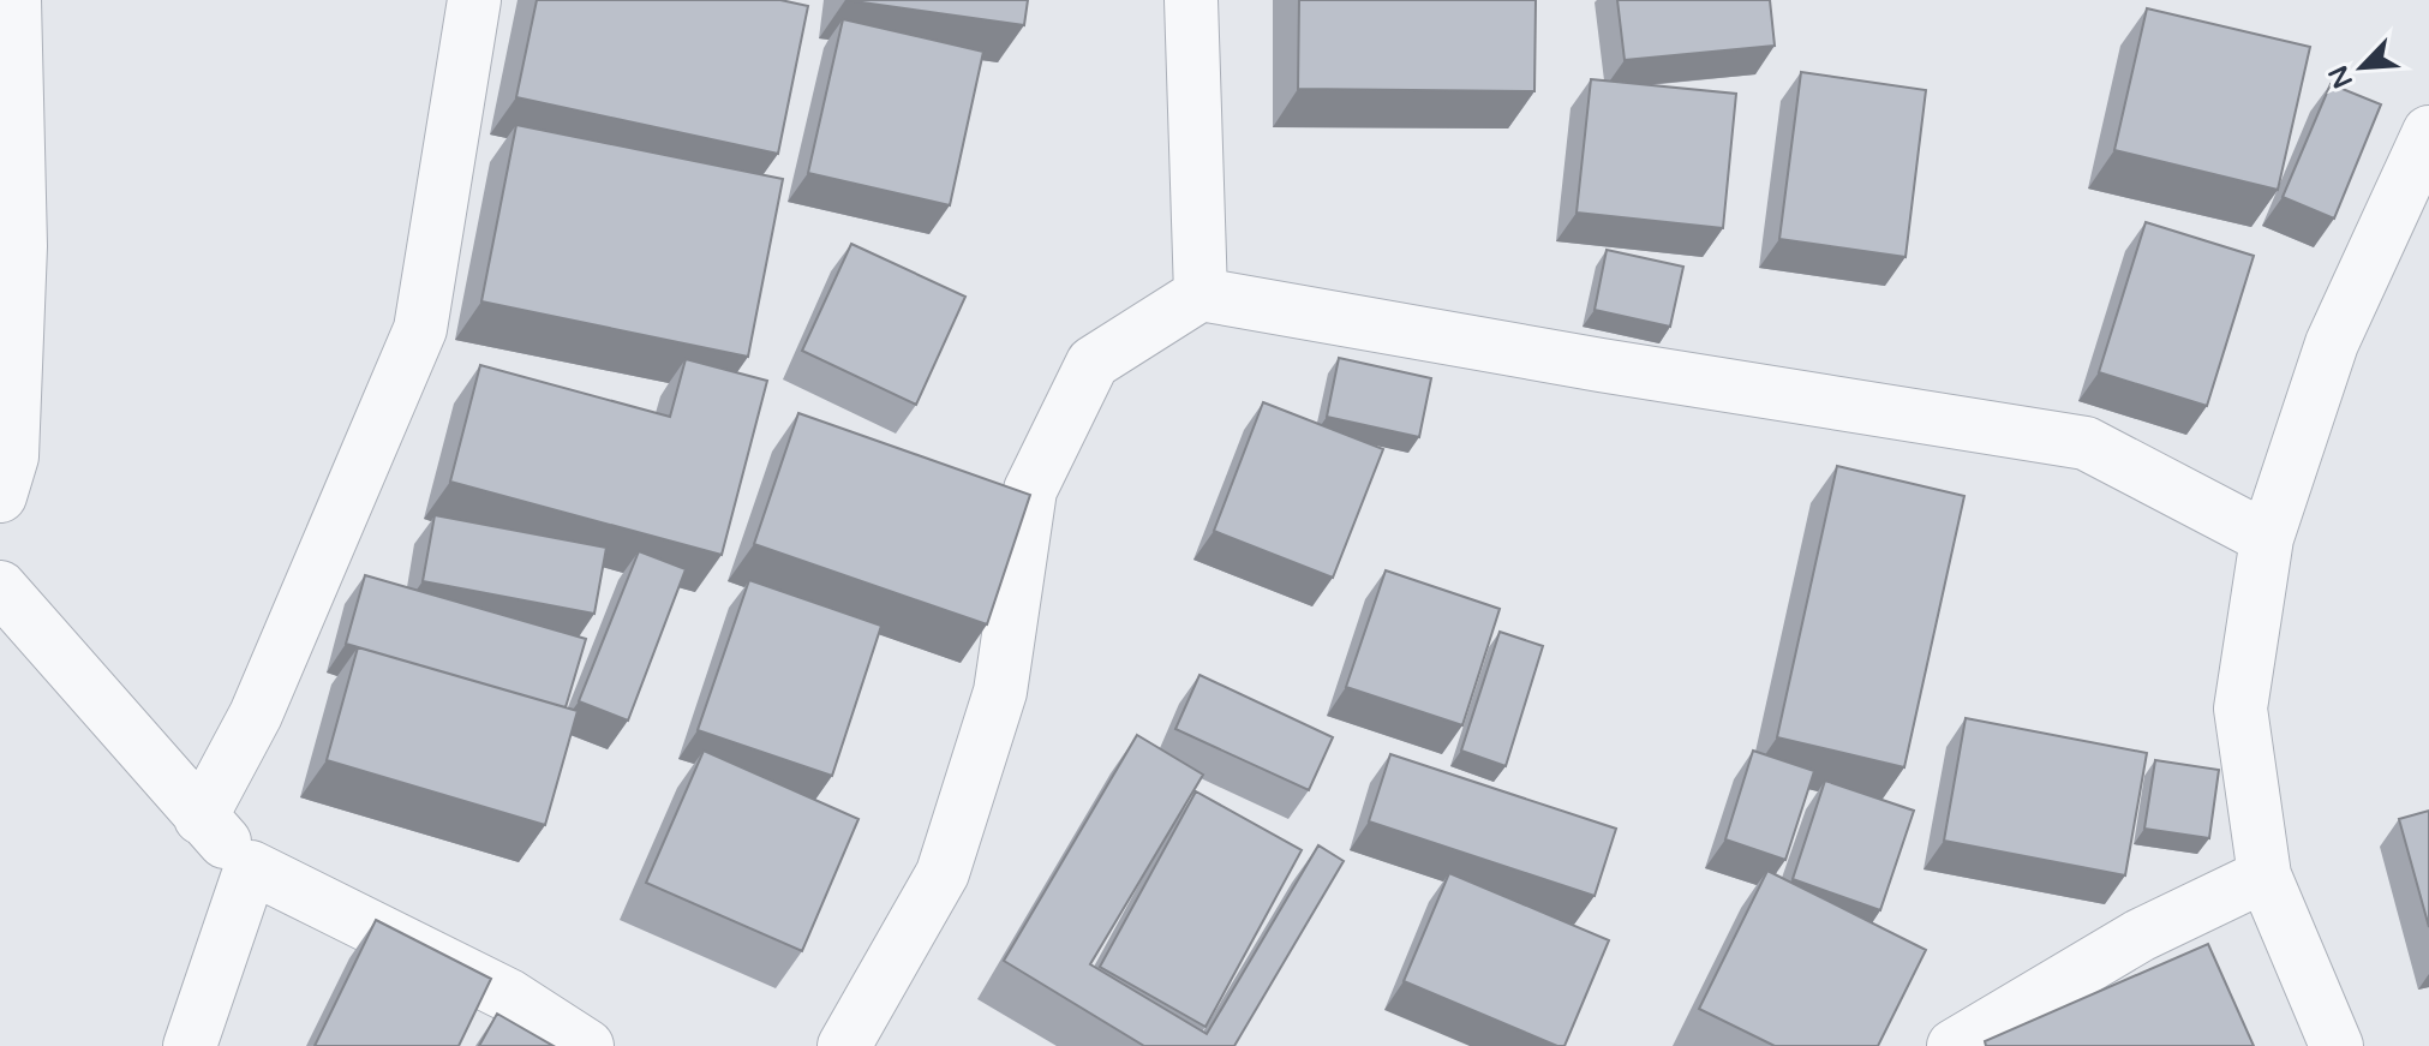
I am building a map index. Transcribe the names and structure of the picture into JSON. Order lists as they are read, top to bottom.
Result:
{
  "north": "bottom left"
}
